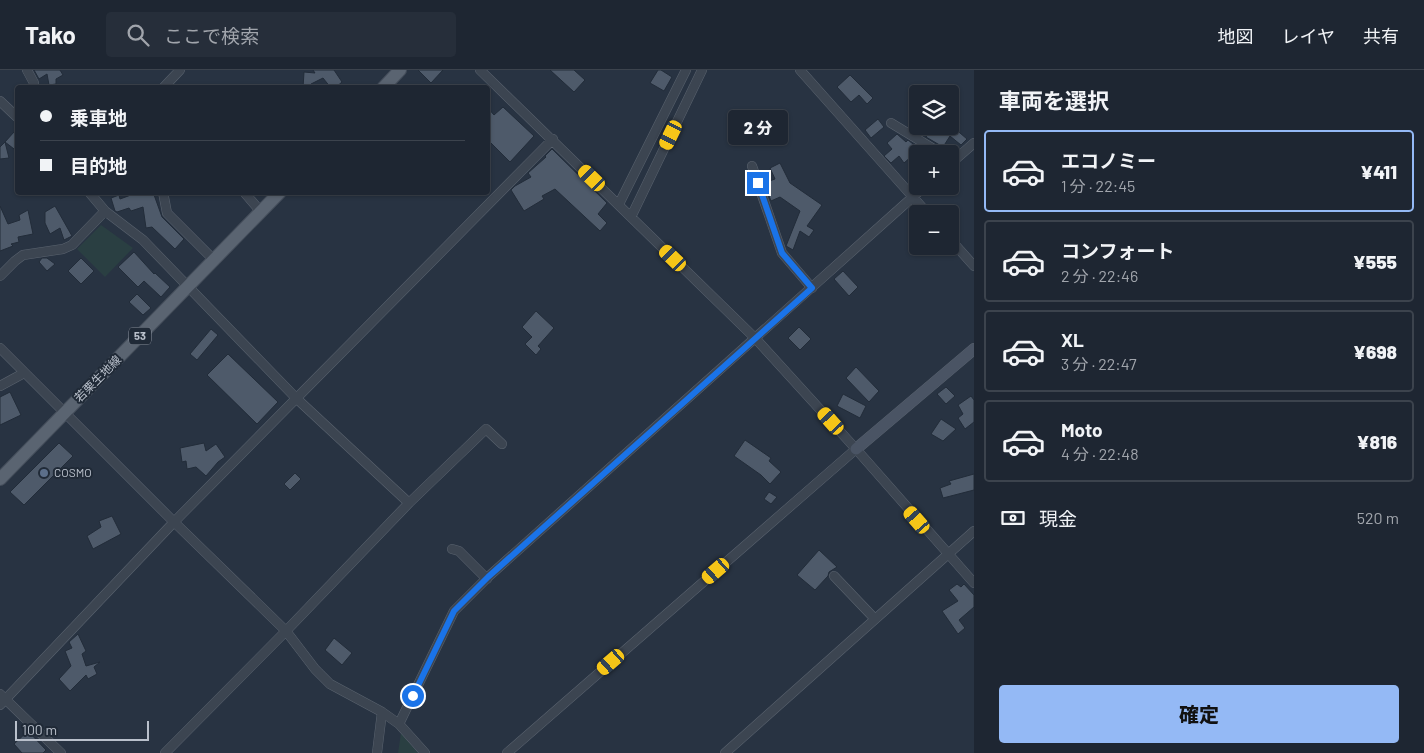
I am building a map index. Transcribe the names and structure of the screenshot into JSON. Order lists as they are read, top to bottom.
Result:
{
  "streets": {
    "main road": ["53", "若栗生地線"]
  },
  "places": ["COSMO"],
  "scale_bar": "100 m",
  "page": {
    "header": "Tako",
    "search": "ここで検索",
    "nav": ["地図", "レイヤ", "共有"],
    "heading": "車両を選択",
    "map_buttons": ["+", "−"],
    "banner": ["乗車地", "目的地"],
    "bubble": "2 分",
    "list": [
      {
        "name": "エコノミー",
        "note": "1 分 · 22:45",
        "value": "¥411"
      },
      {
        "name": "コンフォート",
        "note": "2 分 · 22:46",
        "value": "¥555"
      },
      {
        "name": "XL",
        "note": "3 分 · 22:47",
        "value": "¥698"
      },
      {
        "name": "Moto",
        "note": "4 分 · 22:48",
        "value": "¥816"
      }
    ],
    "pay": ["現金", "520 m"],
    "buttons": "確定",
    "scale": "100 m"
  }
}
